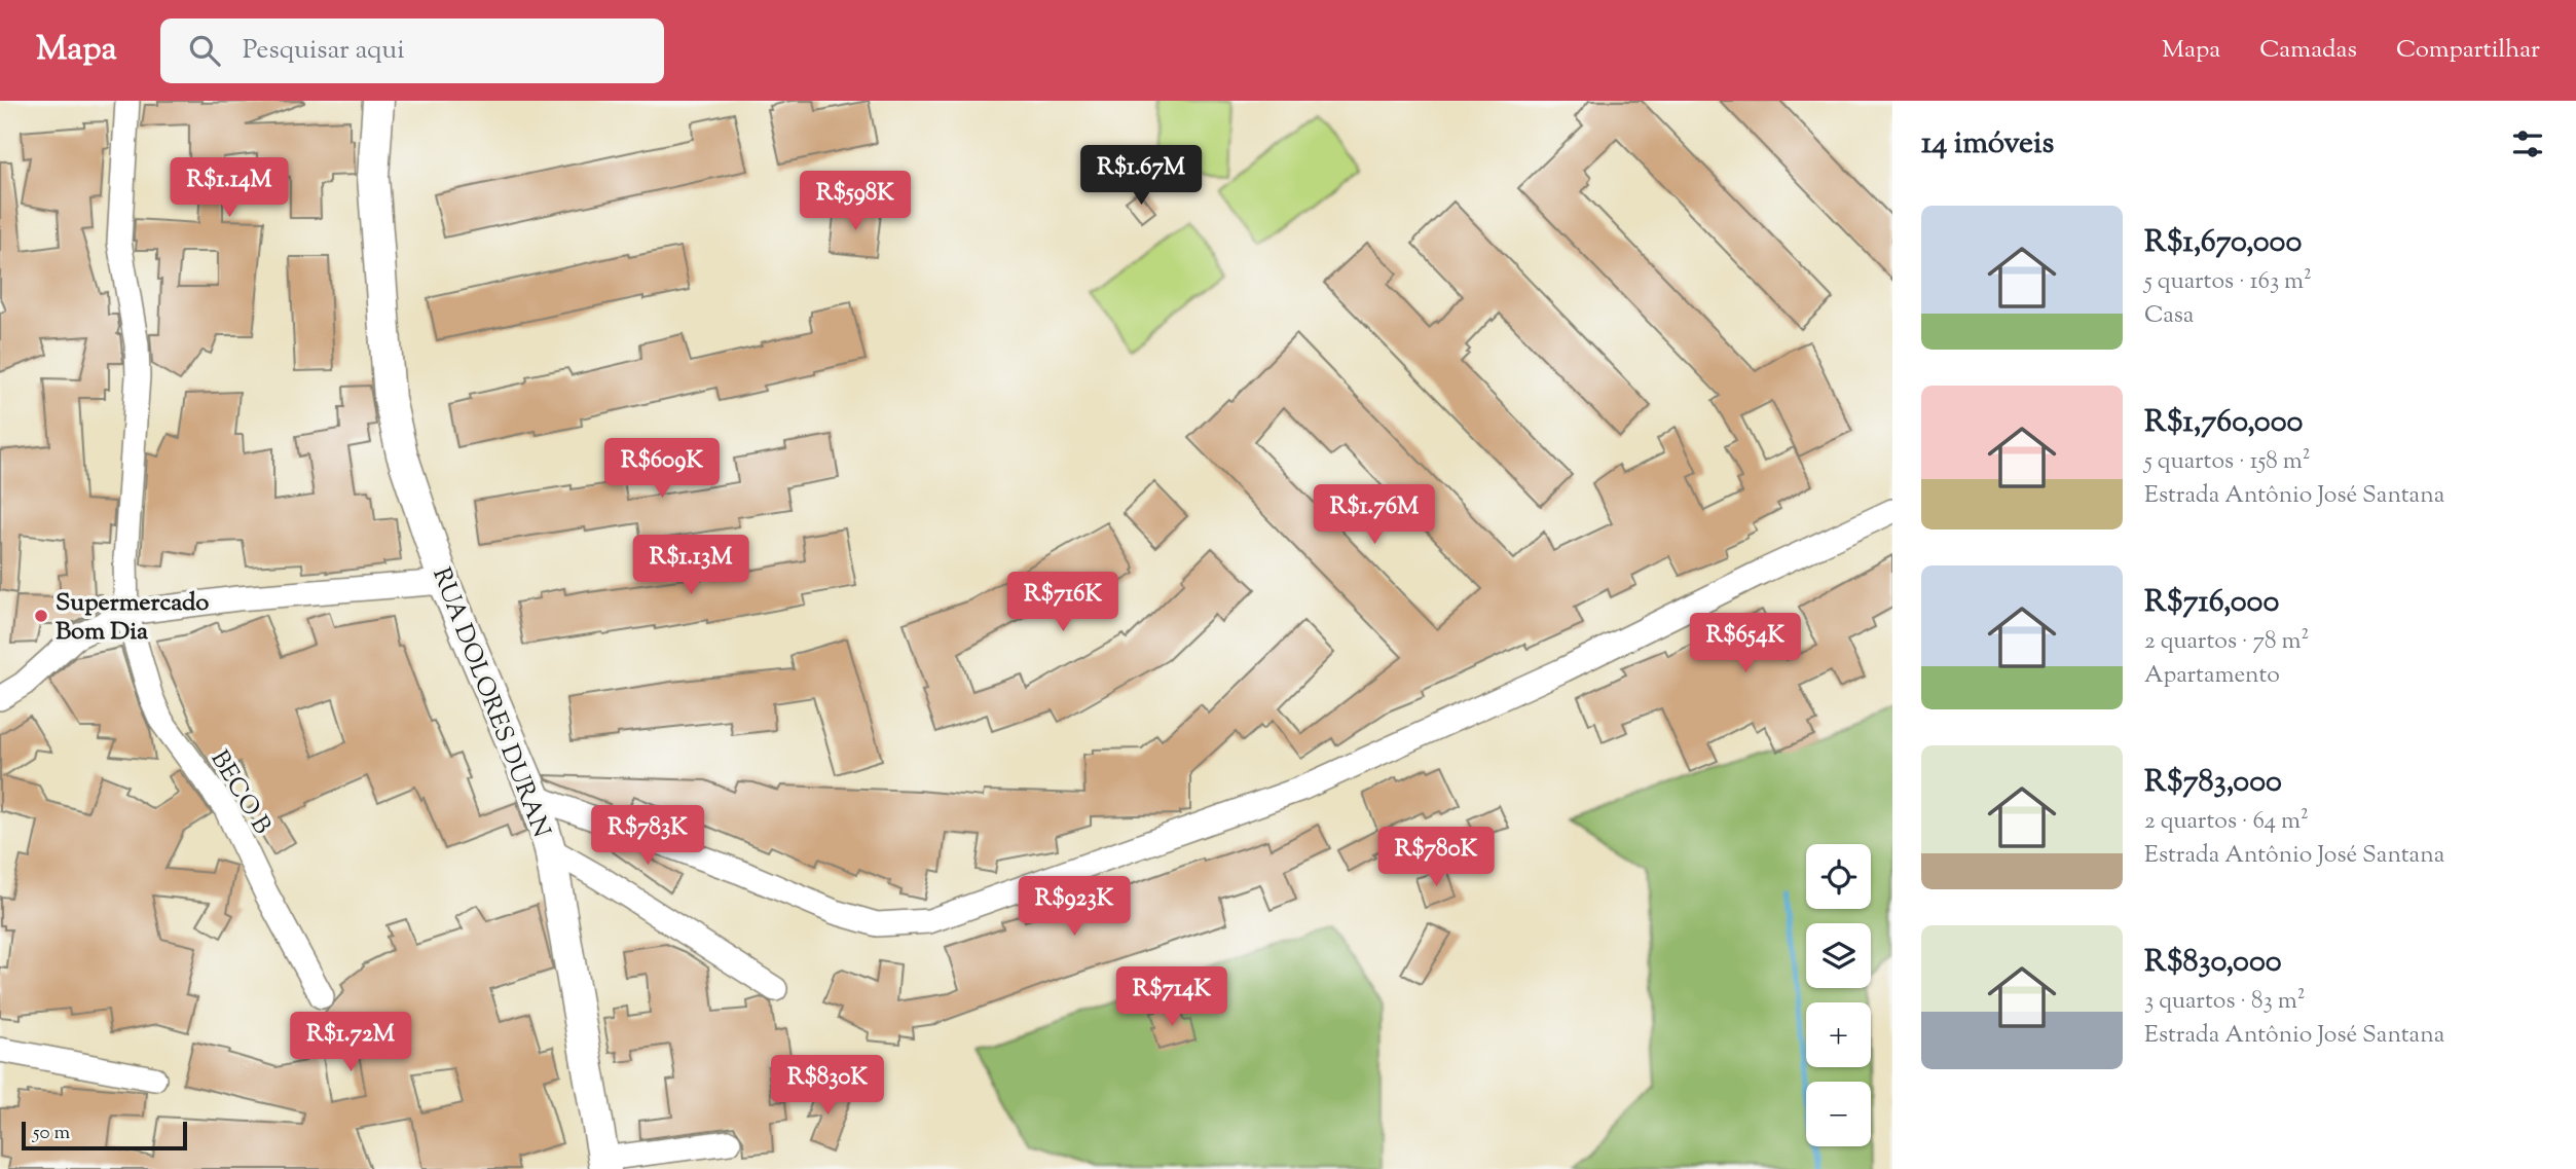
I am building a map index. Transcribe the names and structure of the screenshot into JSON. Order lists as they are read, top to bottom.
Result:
{
  "streets": {
    "street": ["RUA DOLORES DURAN", "BECO B"]
  },
  "places": ["Supermercado Bom Dia"],
  "scale_bar": "50 m",
  "page": {
    "header": "Mapa",
    "search": "Pesquisar aqui",
    "nav": ["Mapa", "Camadas", "Compartilhar"],
    "heading": "14 imóveis",
    "price": [
      "R$1.67M",
      "R$1.14M",
      "R$598K",
      "R$609K",
      "R$1.76M",
      "R$1.13M",
      "R$716K",
      "R$654K",
      "R$783K",
      "R$780K",
      "R$923K",
      "R$714K",
      "R$1.72M",
      "R$830K"
    ],
    "list": [
      {
        "name": "R$1,670,000",
        "note": "5 quartos · 163 m² · Casa"
      },
      {
        "name": "R$1,760,000",
        "note": "5 quartos · 158 m² · Estrada Antônio José Santana"
      },
      {
        "name": "R$716,000",
        "note": "2 quartos · 78 m² · Apartamento"
      },
      {
        "name": "R$783,000",
        "note": "2 quartos · 64 m² · Estrada Antônio José Santana"
      },
      {
        "name": "R$830,000",
        "note": "3 quartos · 83 m² · Estrada Antônio José Santana"
      }
    ],
    "map_buttons": ["+", "−"],
    "scale": "50 m"
  }
}
